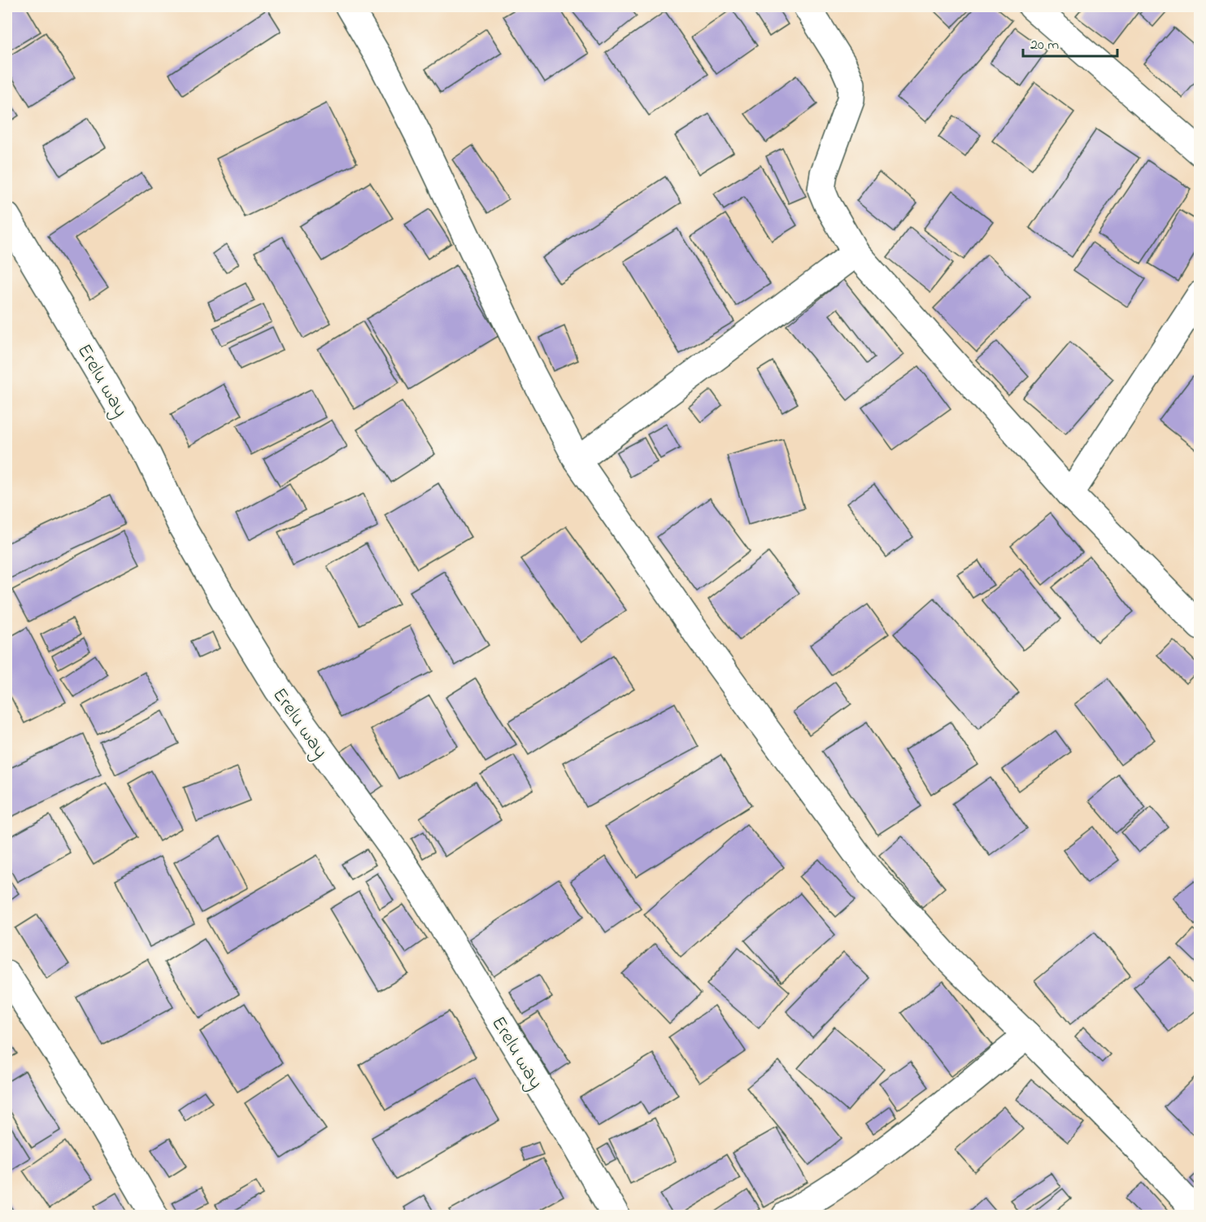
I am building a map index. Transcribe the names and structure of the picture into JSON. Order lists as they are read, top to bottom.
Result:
{
  "streets": {
    "street": ["Erelu way"]
  },
  "scale_bar": "20 m"
}
